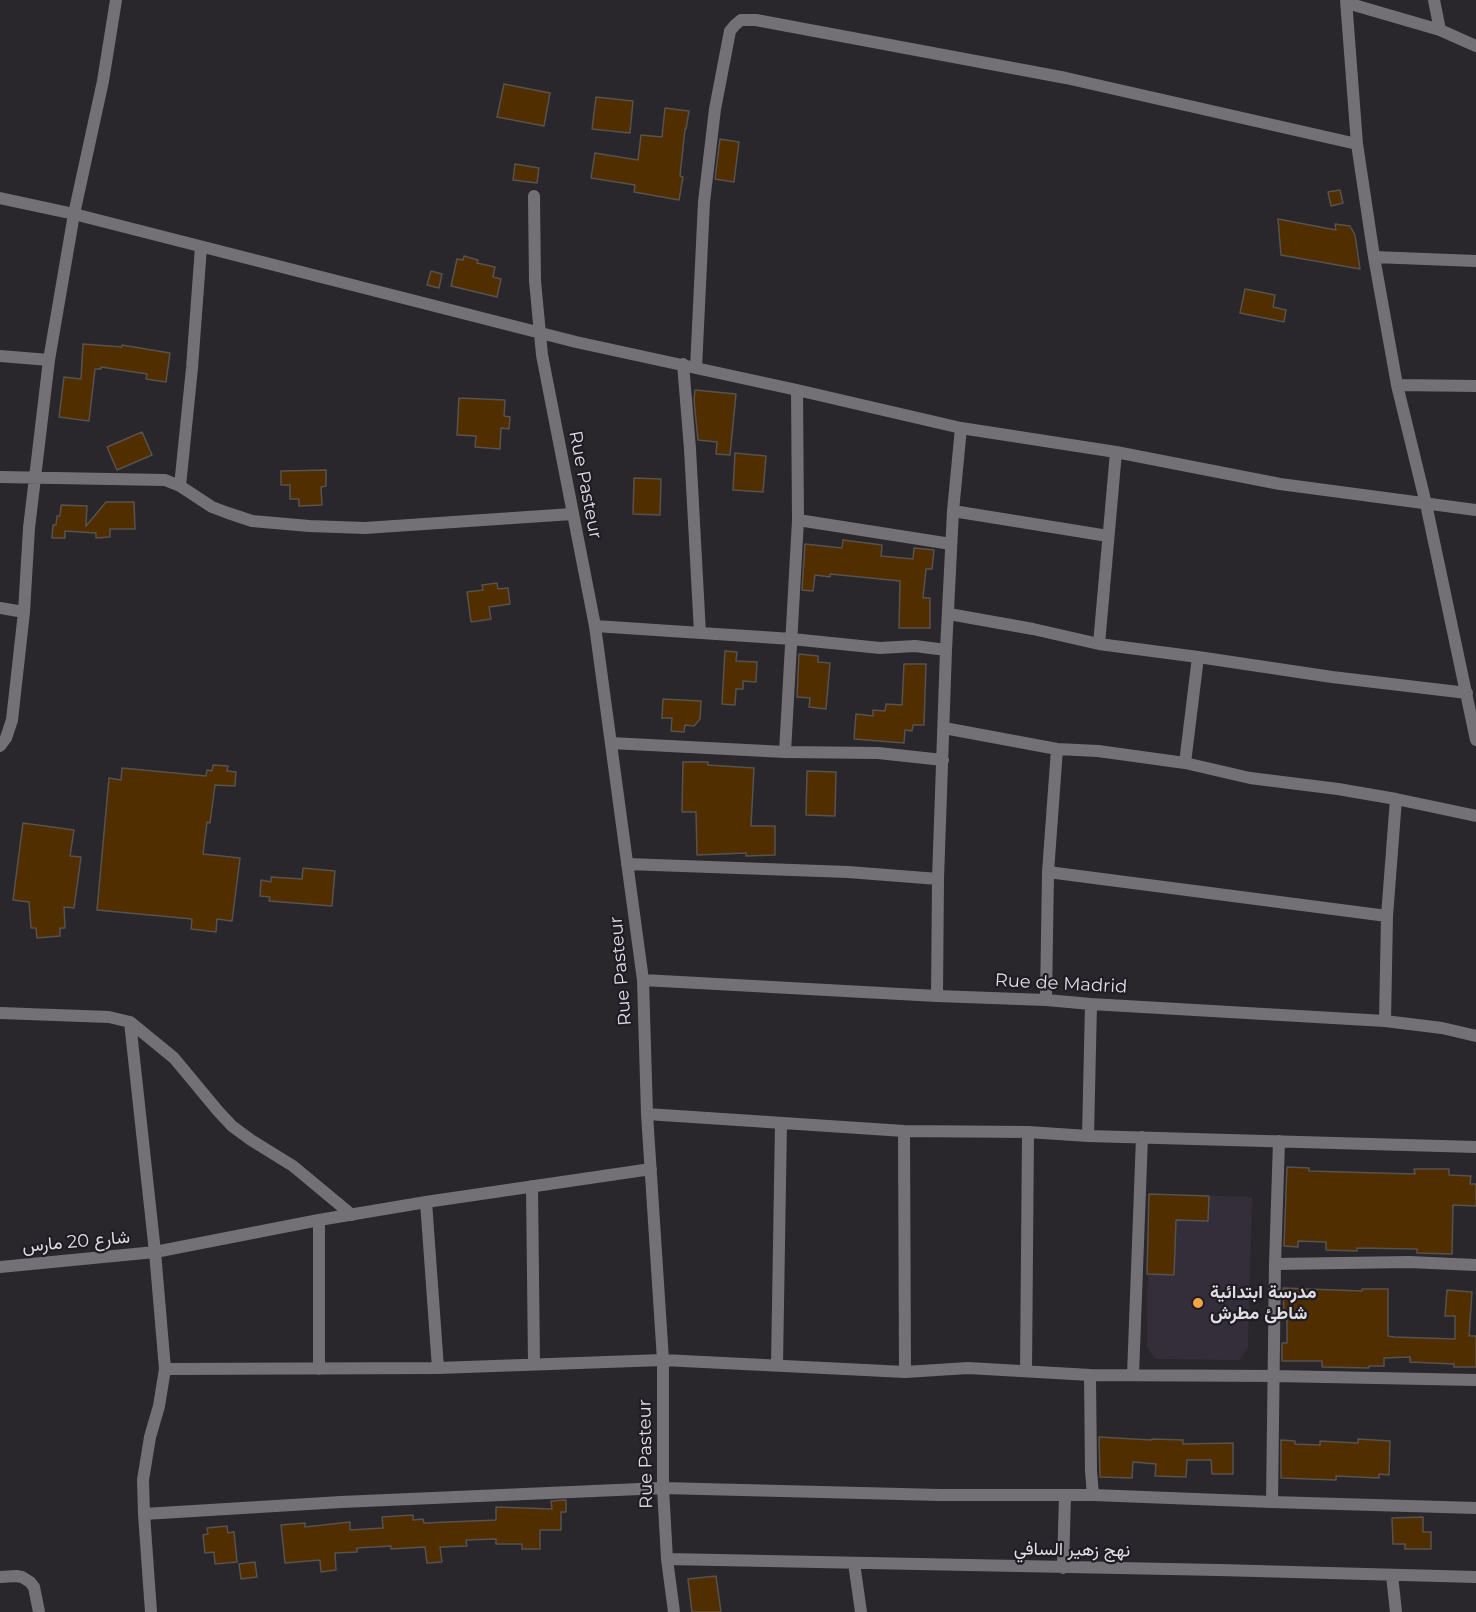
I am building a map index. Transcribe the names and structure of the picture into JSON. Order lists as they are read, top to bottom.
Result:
{
  "streets": {
    "street": [
      "Rue Pasteur",
      "Rue de Madrid",
      "شارع 20 مارس",
      "نهج زهير السافي"
    ]
  },
  "crossings": [
    ["Rue Pasteur", "Rue de Madrid"],
    ["Rue Pasteur", "شارع 20 مارس"],
    ["Rue Pasteur", "نهج زهير السافي"]
  ],
  "places": ["مدرسة ابتدائية شاطئ مطرش"]
}
